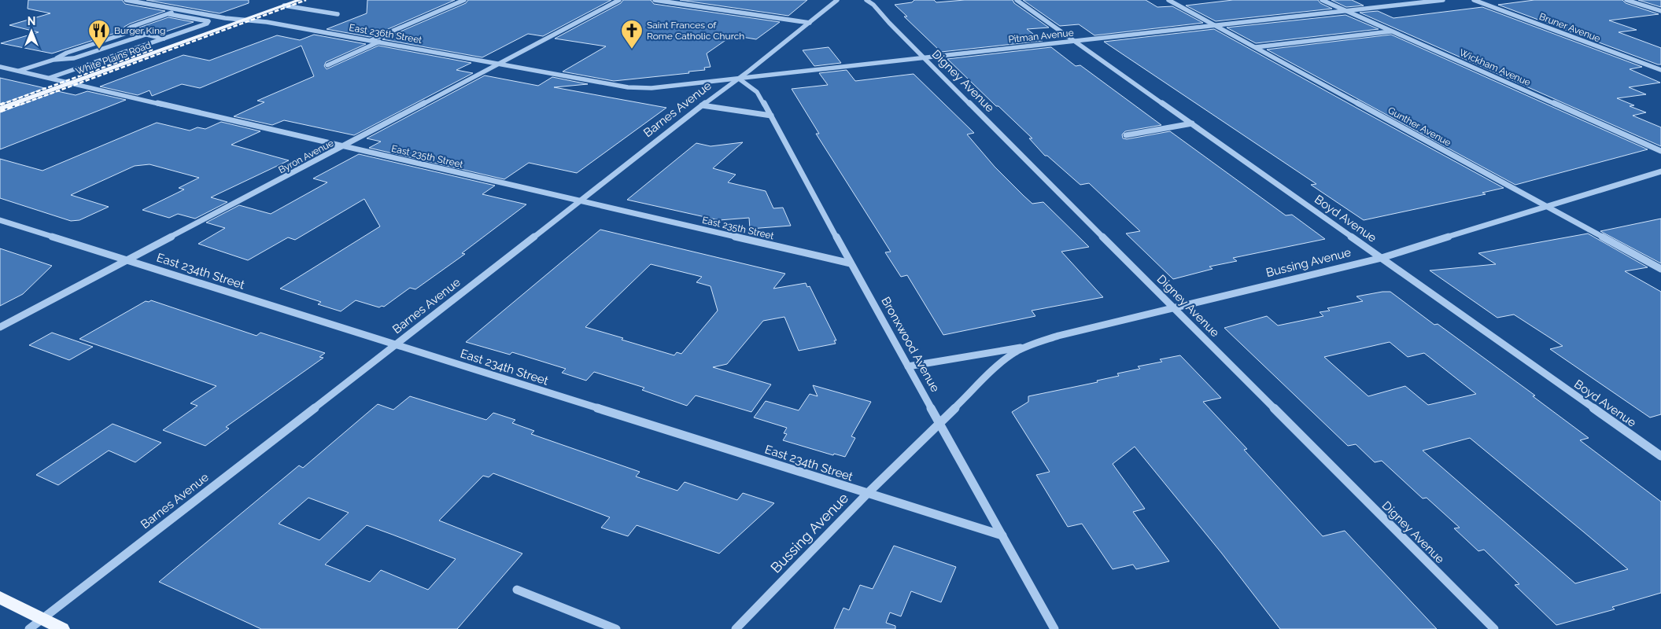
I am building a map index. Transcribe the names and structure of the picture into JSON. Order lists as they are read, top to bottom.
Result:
{
  "streets": {
    "main road": ["White Plains Road"],
    "street": [
      "Bruner Avenue",
      "East 236th Street",
      "Pitman Avenue",
      "Wickham Avenue",
      "Digney Avenue",
      "Barnes Avenue",
      "Gunther Avenue",
      "Byron Avenue",
      "East 235th Street",
      "Boyd Avenue",
      "Bussing Avenue",
      "East 234th Street",
      "Bronxwood Avenue"
    ]
  },
  "crossings": [
    ["East 236th Street", "Pitman Avenue"],
    ["East 236th Street", "White Plains Road"],
    ["East 236th Street", "Byron Avenue"],
    ["Pitman Avenue", "Wickham Avenue"],
    ["Pitman Avenue", "Digney Avenue"],
    ["Pitman Avenue", "Barnes Avenue"],
    ["Pitman Avenue", "Gunther Avenue"],
    ["Pitman Avenue", "Boyd Avenue"],
    ["Pitman Avenue", "Bronxwood Avenue"],
    ["White Plains Road", "East 235th Street"],
    ["Digney Avenue", "Bussing Avenue"],
    ["Barnes Avenue", "East 235th Street"],
    ["Barnes Avenue", "East 234th Street"],
    ["Barnes Avenue", "Bronxwood Avenue"],
    ["Gunther Avenue", "Bussing Avenue"],
    ["Byron Avenue", "East 235th Street"],
    ["Byron Avenue", "East 234th Street"],
    ["East 235th Street", "Bronxwood Avenue"],
    ["Boyd Avenue", "Bussing Avenue"],
    ["Bussing Avenue", "East 234th Street"],
    ["Bussing Avenue", "Bronxwood Avenue"],
    ["East 234th Street", "Bronxwood Avenue"]
  ],
  "places": {
    "restaurant": ["Burger King"],
    "church": ["Saint Frances of Rome Catholic Church"]
  },
  "north": "top"
}
